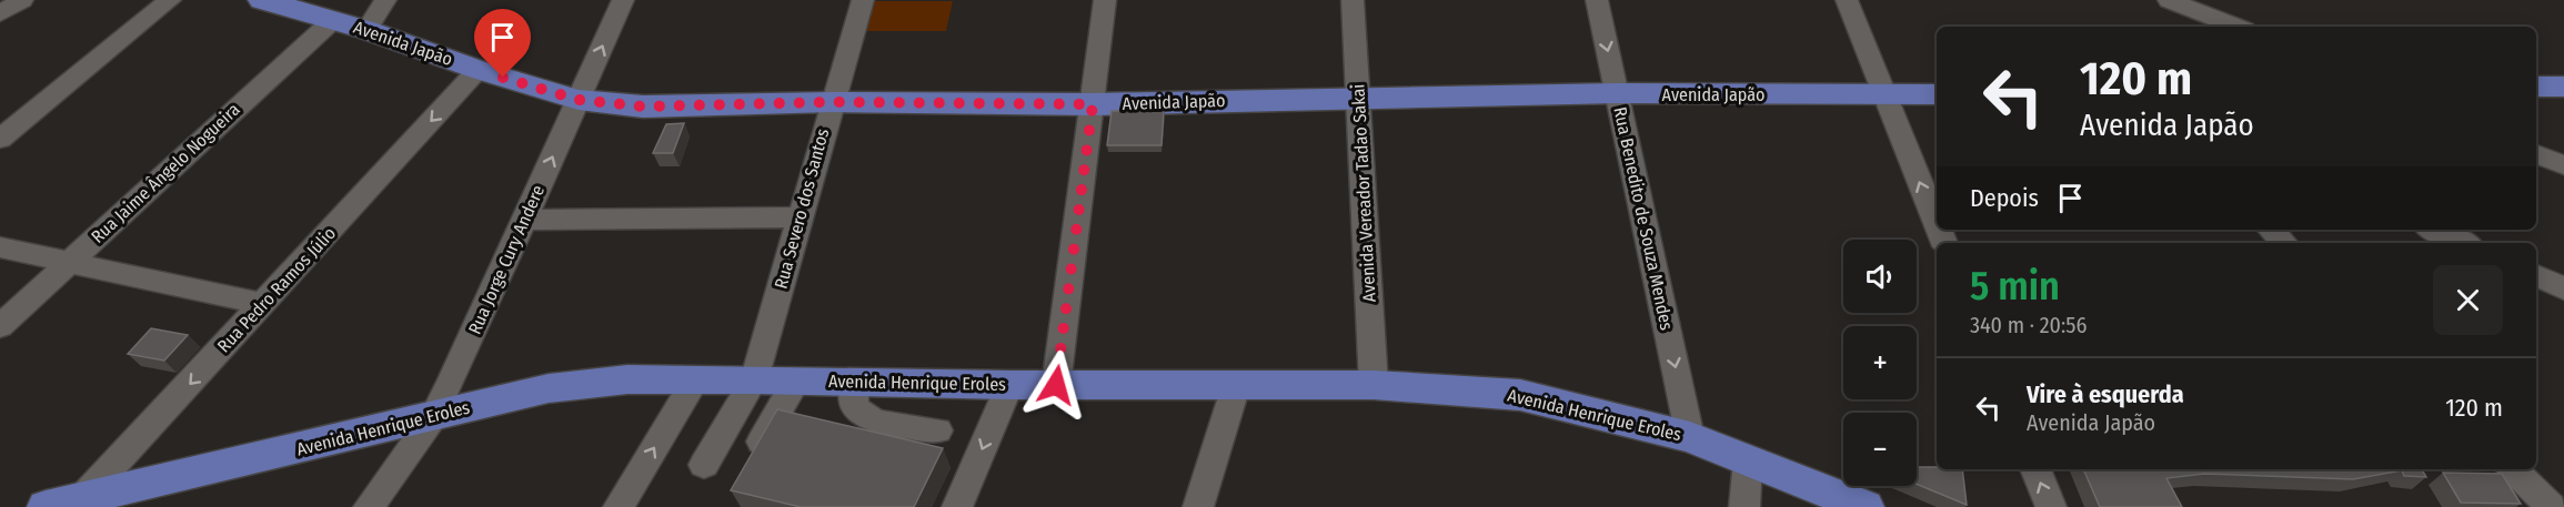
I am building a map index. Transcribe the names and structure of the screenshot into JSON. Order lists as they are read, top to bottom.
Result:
{
  "streets": {
    "main road": ["Avenida Japão", "Avenida Henrique Eroles"],
    "street": [
      "Rua Jaime Ângelo Nogueira",
      "Avenida Vereador Tadao Sakai",
      "Rua Severo dos Santos",
      "Rua Benedito de Souza Mendes",
      "Rua Jorge Cury Andere",
      "Rua Pedro Ramos Júlio"
    ]
  },
  "crossings": [
    ["Avenida Japão", "Rua Jaime Ângelo Nogueira"],
    ["Avenida Japão", "Avenida Vereador Tadao Sakai"],
    ["Avenida Japão", "Rua Severo dos Santos"],
    ["Avenida Japão", "Rua Benedito de Souza Mendes"],
    ["Avenida Japão", "Rua Jorge Cury Andere"],
    ["Avenida Japão", "Rua Pedro Ramos Júlio"],
    ["Avenida Vereador Tadao Sakai", "Avenida Henrique Eroles"],
    ["Rua Severo dos Santos", "Avenida Henrique Eroles"],
    ["Rua Benedito de Souza Mendes", "Avenida Henrique Eroles"],
    ["Rua Jorge Cury Andere", "Avenida Henrique Eroles"],
    ["Rua Pedro Ramos Júlio", "Avenida Henrique Eroles"]
  ],
  "one_way": ["Rua Benedito de Souza Mendes", "Rua Jorge Cury Andere", "Rua Pedro Ramos Júlio"],
  "page": {
    "turn": ["120 m", "Avenida Japão"],
    "then": "Depois",
    "map_buttons": ["+", "−"],
    "heading": ["5 min", "340 m · 20:56"],
    "list": [
      {
        "name": "Vire à esquerda",
        "note": "Avenida Japão",
        "value": "120 m"
      }
    ]
  }
}
